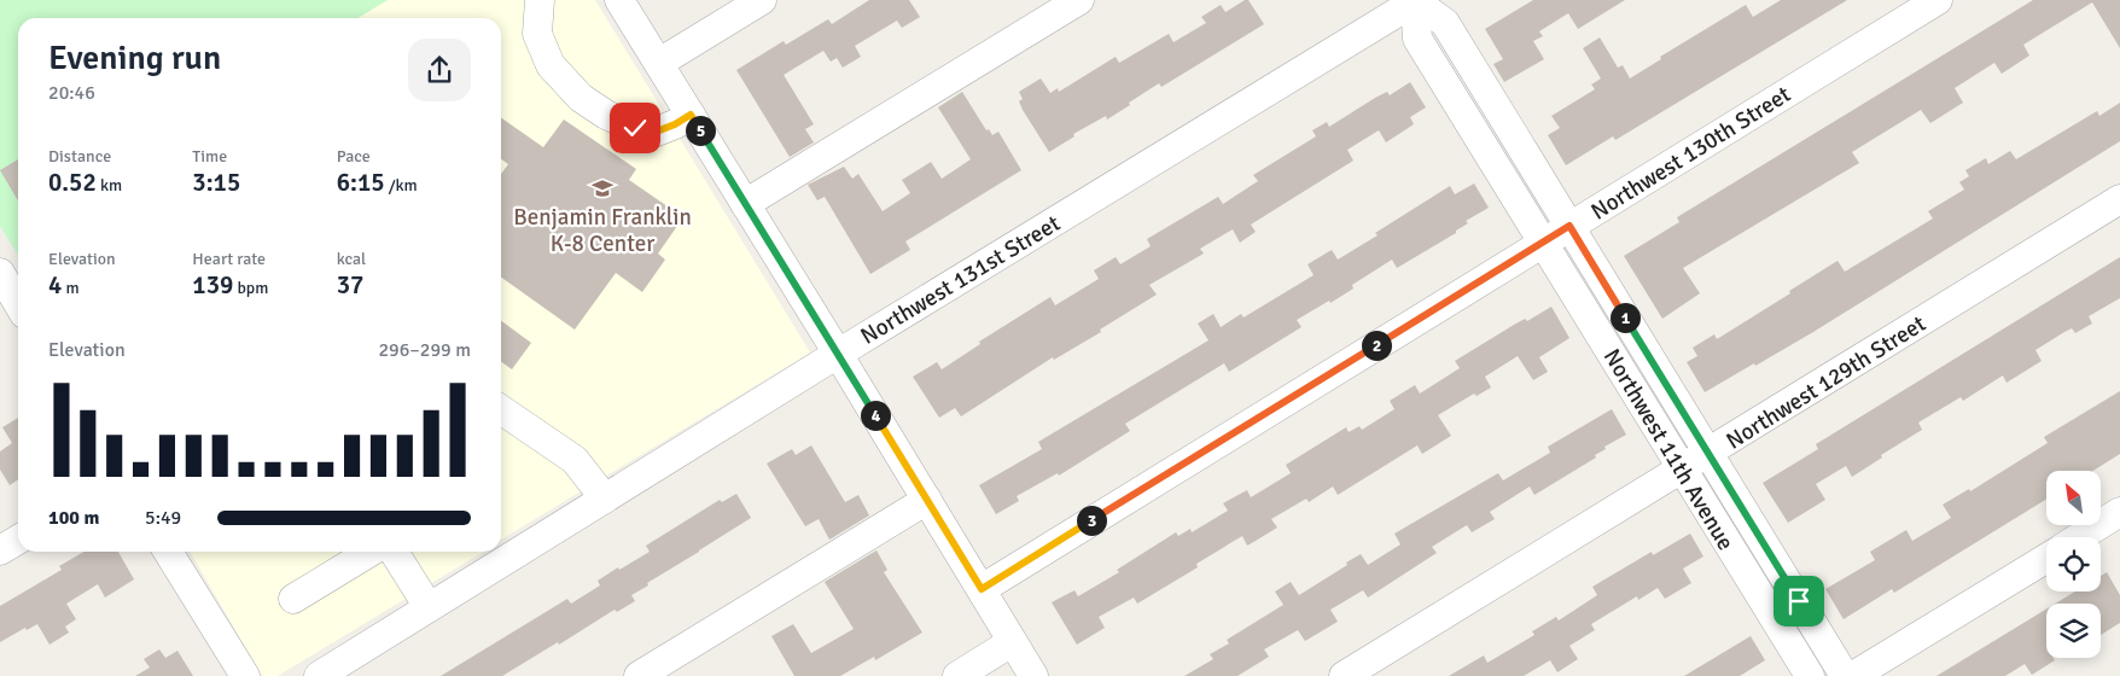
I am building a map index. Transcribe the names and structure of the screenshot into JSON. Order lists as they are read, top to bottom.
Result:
{
  "streets": {
    "street": [
      "Northwest 130th Street",
      "Northwest 131st Street",
      "Northwest 129th Street",
      "Northwest 11th Avenue"
    ]
  },
  "crossings": [
    ["Northwest 130th Street", "Northwest 11th Avenue"],
    ["Northwest 131st Street", "Northwest 11th Avenue"],
    ["Northwest 129th Street", "Northwest 11th Avenue"]
  ],
  "places": {
    "school or university": ["Benjamin Franklin K-8 Center"]
  },
  "north": "top left",
  "page": {
    "heading": ["Evening run", "20:46"],
    "pins": [
      "5",
      "1",
      "2",
      "4",
      "3"
    ],
    "stats": [
      ["Distance", "0.52 km"],
      ["Time", "3:15"],
      ["Pace", "6:15 /km"],
      ["Elevation", "4 m"],
      ["Heart rate", "139 bpm"],
      ["kcal", "37"]
    ],
    "chart": ["Elevation", "296–299 m"],
    "list": [
      {
        "name": "100 m",
        "note": "5:49"
      }
    ]
  }
}
